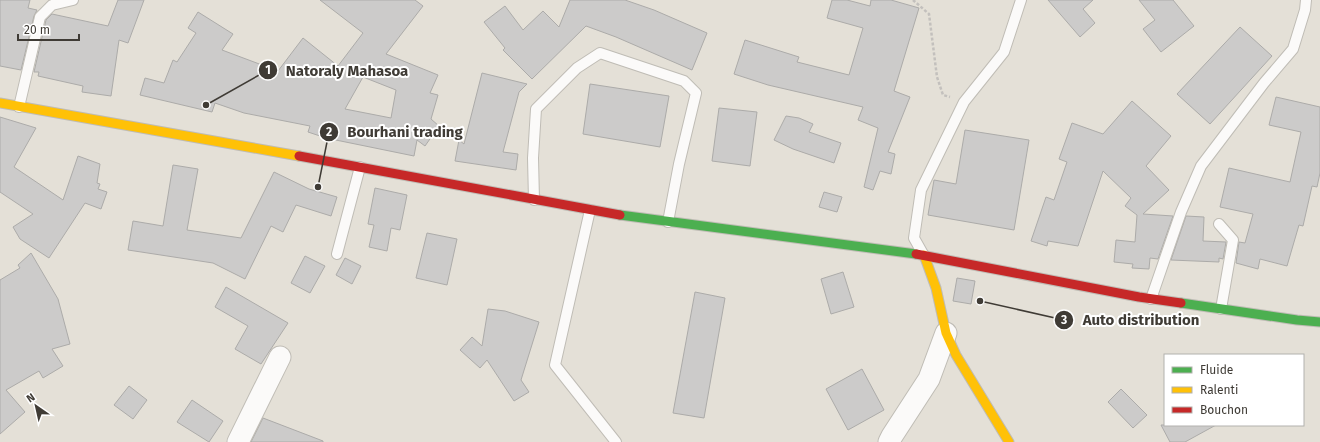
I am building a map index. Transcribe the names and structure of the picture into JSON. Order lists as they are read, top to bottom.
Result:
{
  "places": ["Natoraly Mahasoa", "Bourhani trading", "Auto distribution"],
  "legend": ["Fluide", "Ralenti", "Bouchon"],
  "scale_bar": "20 m",
  "north": "top left"
}
